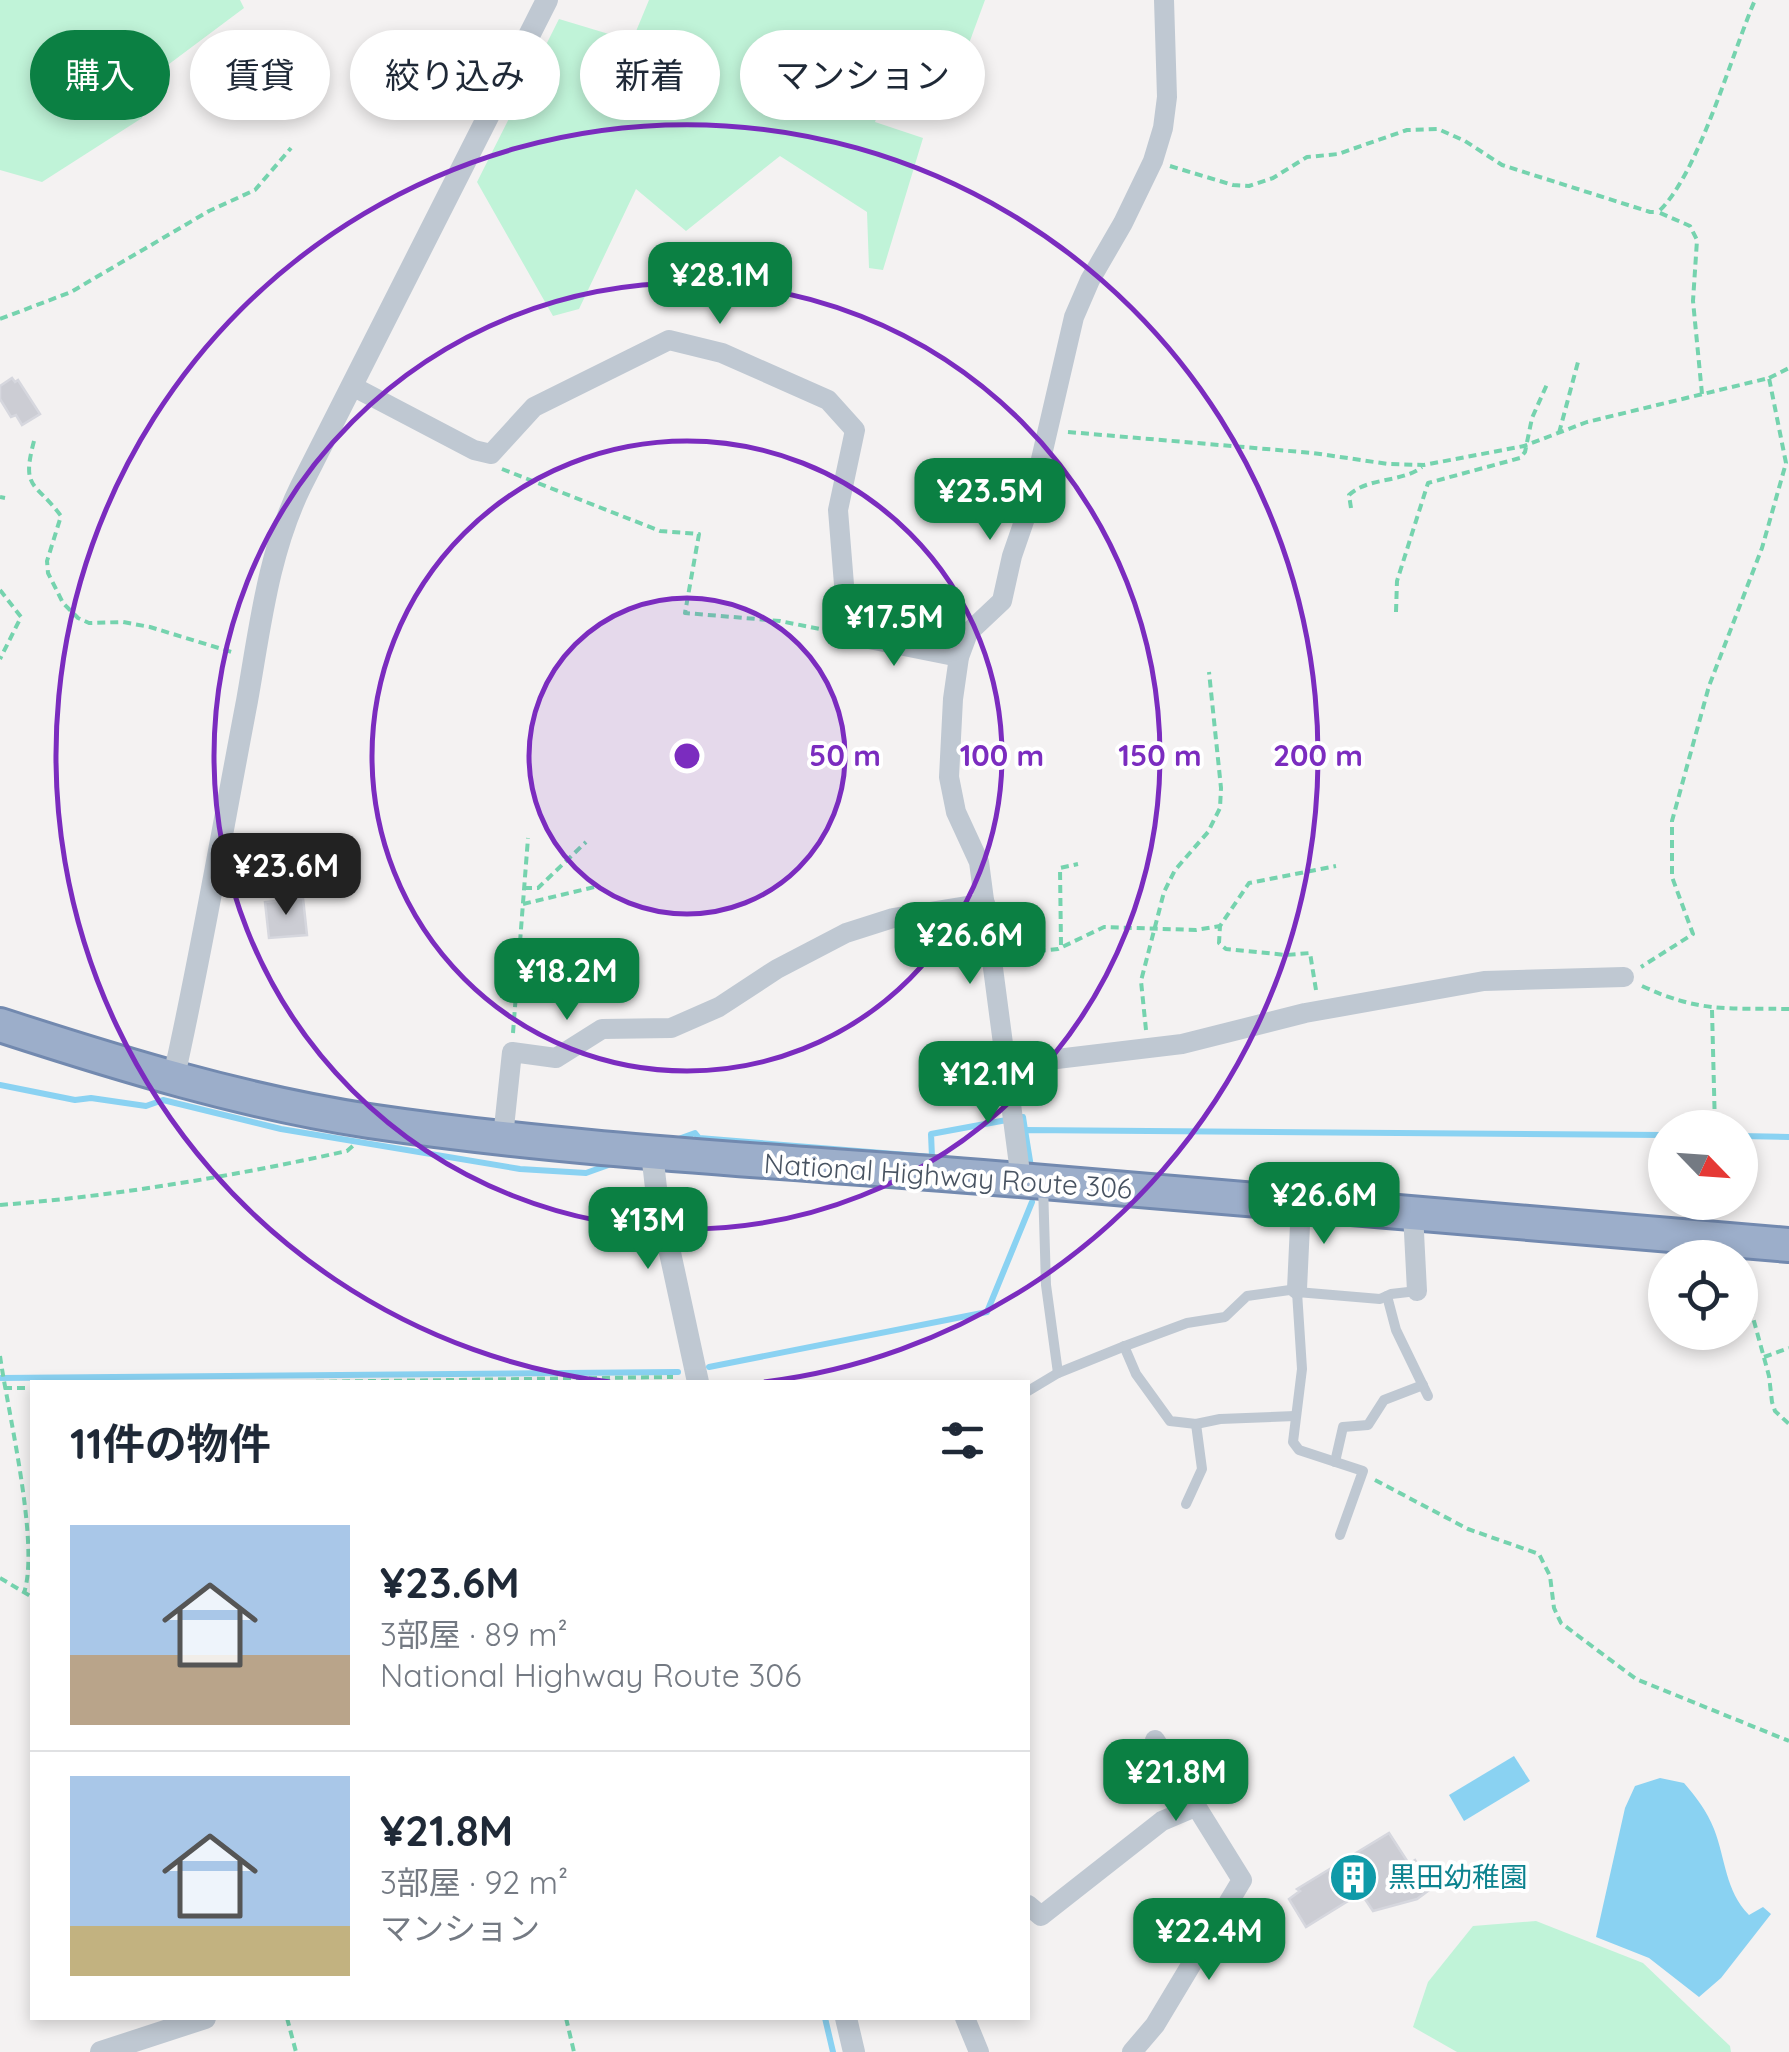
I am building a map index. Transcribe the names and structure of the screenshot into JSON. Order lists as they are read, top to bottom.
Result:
{
  "streets": {
    "highway": ["National Highway Route 306"]
  },
  "places": {
    "building": ["黒田幼稚園"]
  },
  "north": "bottom right",
  "page": {
    "chip": [
      "購入",
      "賃貸",
      "絞り込み",
      "新着",
      "マンション"
    ],
    "price": [
      "¥28.1M",
      "¥23.5M",
      "¥17.5M",
      "¥23.6M",
      "¥26.6M",
      "¥18.2M",
      "¥12.1M",
      "¥26.6M",
      "¥13M",
      "¥21.8M",
      "¥22.4M"
    ],
    "heading": "11件の物件",
    "list": [
      {
        "name": "¥23.6M",
        "note": "3部屋 · 89 m² · National Highway Route 306"
      },
      {
        "name": "¥21.8M",
        "note": "3部屋 · 92 m² · マンション"
      }
    ]
  },
  "rings": [
    "50 m",
    "100 m",
    "150 m",
    "200 m"
  ]
}
